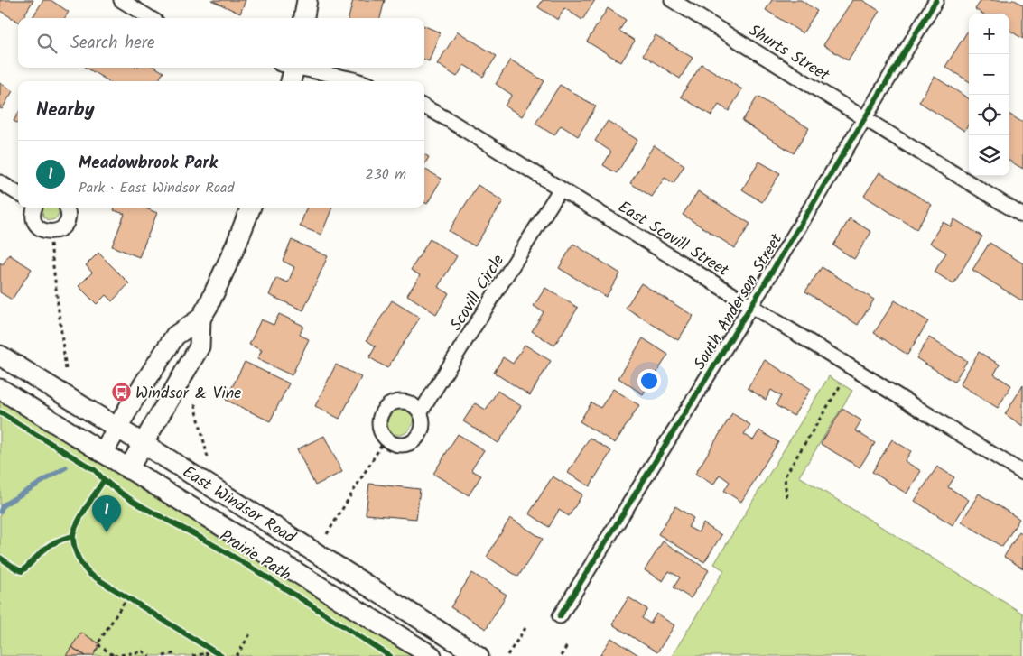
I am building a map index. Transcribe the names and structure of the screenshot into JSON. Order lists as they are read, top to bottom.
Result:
{
  "streets": {
    "main road": ["East Windsor Road"],
    "street": [
      "Shurts Street",
      "East Scovill Street",
      "Scovill Circle",
      "South Anderson Street"
    ],
    "cycle path": ["Prairie Path"]
  },
  "crossings": [
    ["Shurts Street", "South Anderson Street"],
    ["East Scovill Street", "Scovill Circle"],
    ["East Scovill Street", "South Anderson Street"]
  ],
  "places": {
    "bus stop": ["Windsor & Vine"]
  },
  "page": {
    "map_buttons": ["+", "−"],
    "search": "Search here",
    "heading": "Nearby",
    "list": [
      {
        "mark": "1",
        "name": "Meadowbrook Park",
        "note": "Park · East Windsor Road",
        "value": "230 m"
      }
    ],
    "pins": "1"
  }
}
